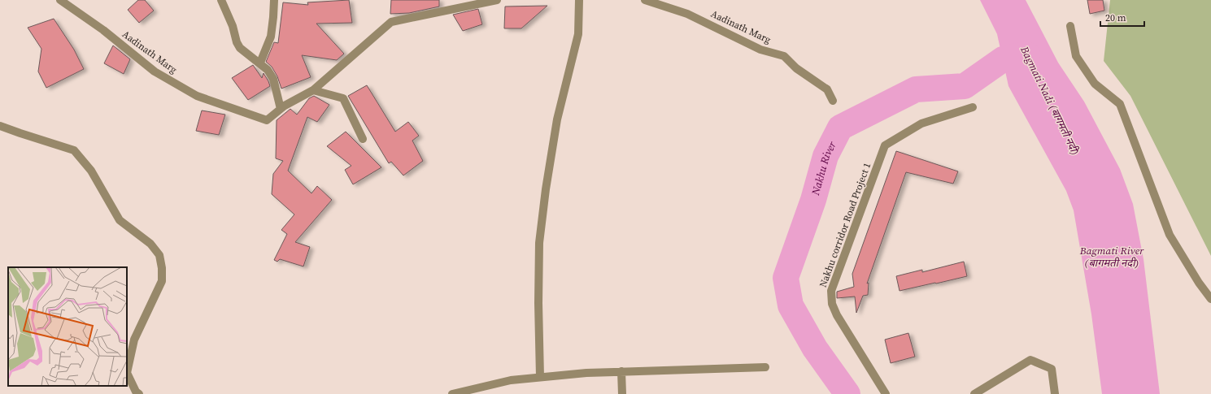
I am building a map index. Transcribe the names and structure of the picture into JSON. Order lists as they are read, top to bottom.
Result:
{
  "streets": {
    "street": ["Aadinath Marg", "Nakhu corridor Road Project 1"]
  },
  "water": ["Bagmati Nadi (बागमती नदी)", "Nakhu River", "Bagmati River (बागमती नदी)"],
  "scale_bar": "20 m"
}
